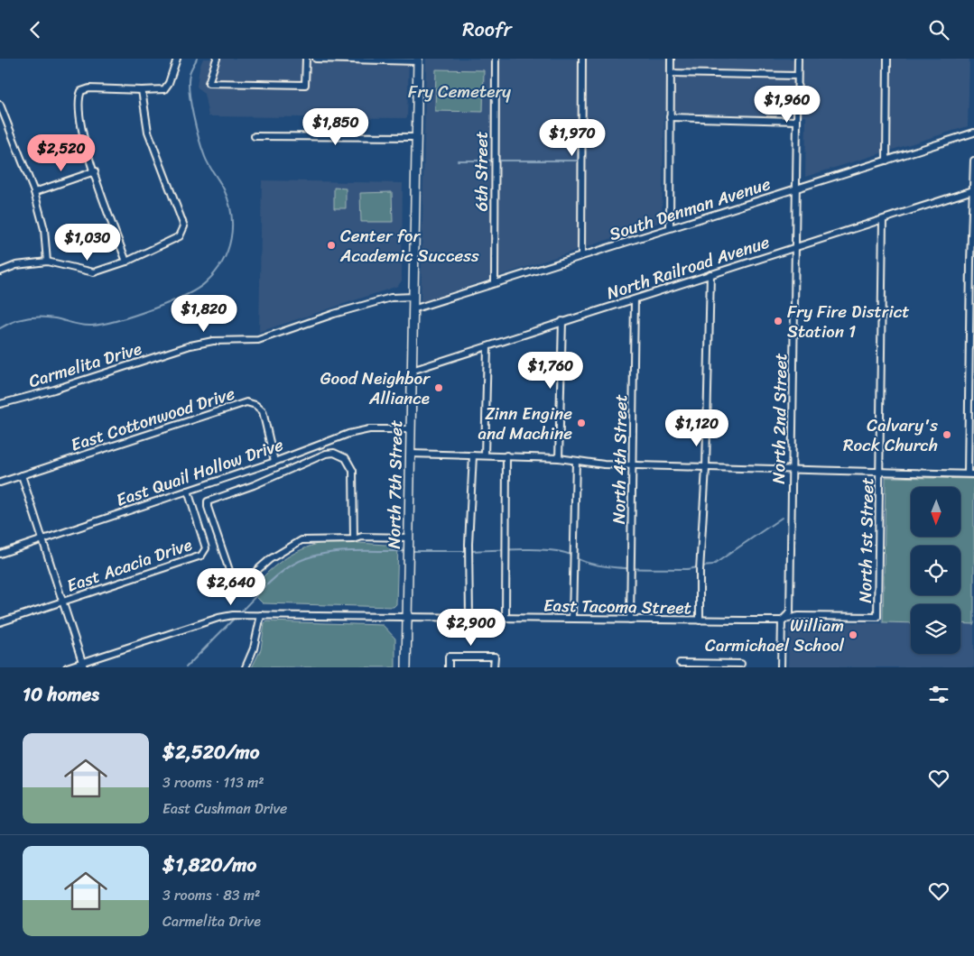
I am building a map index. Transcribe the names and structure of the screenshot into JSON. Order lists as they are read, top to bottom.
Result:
{
  "streets": {
    "main road": ["North 7th Street"],
    "street": [
      "6th Street",
      "South Denman Avenue",
      "North Railroad Avenue",
      "Carmelita Drive",
      "East Cottonwood Drive",
      "North 2nd Street",
      "North 4th Street",
      "East Quail Hollow Drive",
      "North 1st Street",
      "East Acacia Drive",
      "East Tacoma Street"
    ]
  },
  "crossings": [
    ["6th Street", "South Denman Avenue"],
    ["South Denman Avenue", "North 2nd Street"],
    ["South Denman Avenue", "North 7th Street"],
    ["North Railroad Avenue", "North 2nd Street"],
    ["North Railroad Avenue", "North 4th Street"],
    ["North Railroad Avenue", "North 7th Street"],
    ["North Railroad Avenue", "North 1st Street"],
    ["Carmelita Drive", "North 7th Street"],
    ["East Cottonwood Drive", "East Quail Hollow Drive"],
    ["North 2nd Street", "East Tacoma Street"],
    ["North 4th Street", "East Tacoma Street"],
    ["East Quail Hollow Drive", "North 7th Street"],
    ["East Quail Hollow Drive", "East Acacia Drive"],
    ["North 7th Street", "East Tacoma Street"],
    ["North 1st Street", "East Tacoma Street"]
  ],
  "parks": ["Fry Cemetery"],
  "places": [
    "Center for Academic Success",
    "Fry Fire District Station 1",
    "Good Neighbor Alliance",
    "Zinn Engine and Machine",
    "Calvary's Rock Church",
    "William Carmichael School"
  ],
  "north": "bottom",
  "page": {
    "header": "Roofr",
    "price": [
      "$1,960",
      "$1,850",
      "$1,970",
      "$2,520",
      "$1,030",
      "$1,820",
      "$1,760",
      "$1,120",
      "$2,640",
      "$2,900"
    ],
    "heading": "10 homes",
    "list": [
      {
        "name": "$2,520/mo",
        "note": "3 rooms · 113 m² · East Cushman Drive"
      },
      {
        "name": "$1,820/mo",
        "note": "3 rooms · 83 m² · Carmelita Drive"
      }
    ]
  }
}
